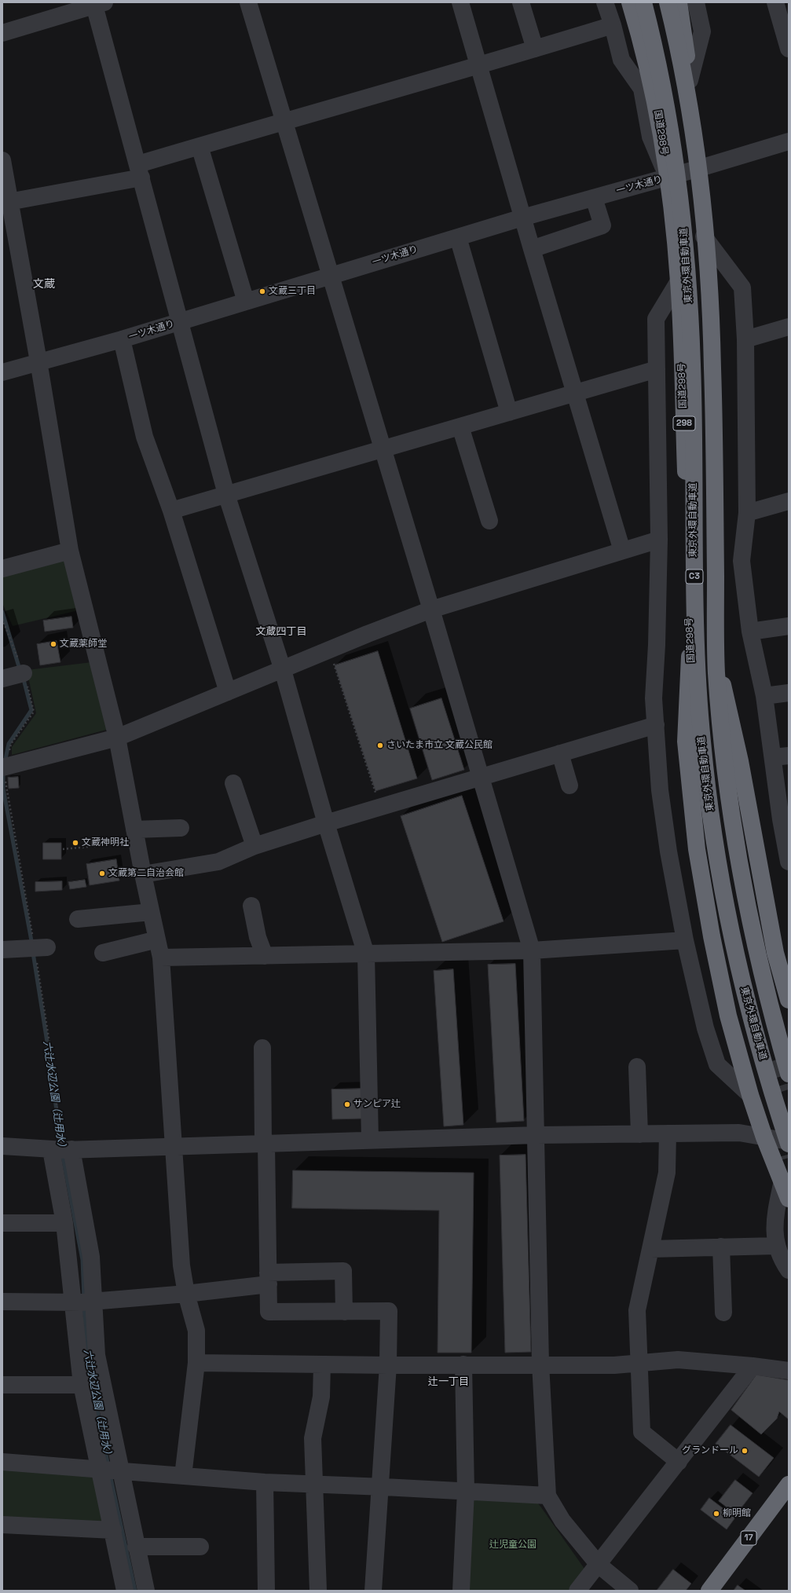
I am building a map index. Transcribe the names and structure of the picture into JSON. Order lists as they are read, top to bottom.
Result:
{
  "streets": {
    "highway": [
      "国道298号",
      "東京外環自動車道",
      "298",
      "C3",
      "17"
    ],
    "street": ["一ツ木通り"]
  },
  "crossings": [
    ["国道298号", "一ツ木通り"],
    ["一ツ木通り", "298"]
  ],
  "districts": ["文蔵", "文蔵四丁目", "辻一丁目"],
  "water": ["六辻水辺公園（辻用水）"],
  "parks": ["辻児童公園"],
  "places": [
    "文蔵三丁目",
    "文蔵薬師堂",
    "さいたま市立 文蔵公民館",
    "文蔵神明社",
    "文蔵第二自治会館",
    "サンピア辻",
    "グランドール",
    "柳明館"
  ]
}
